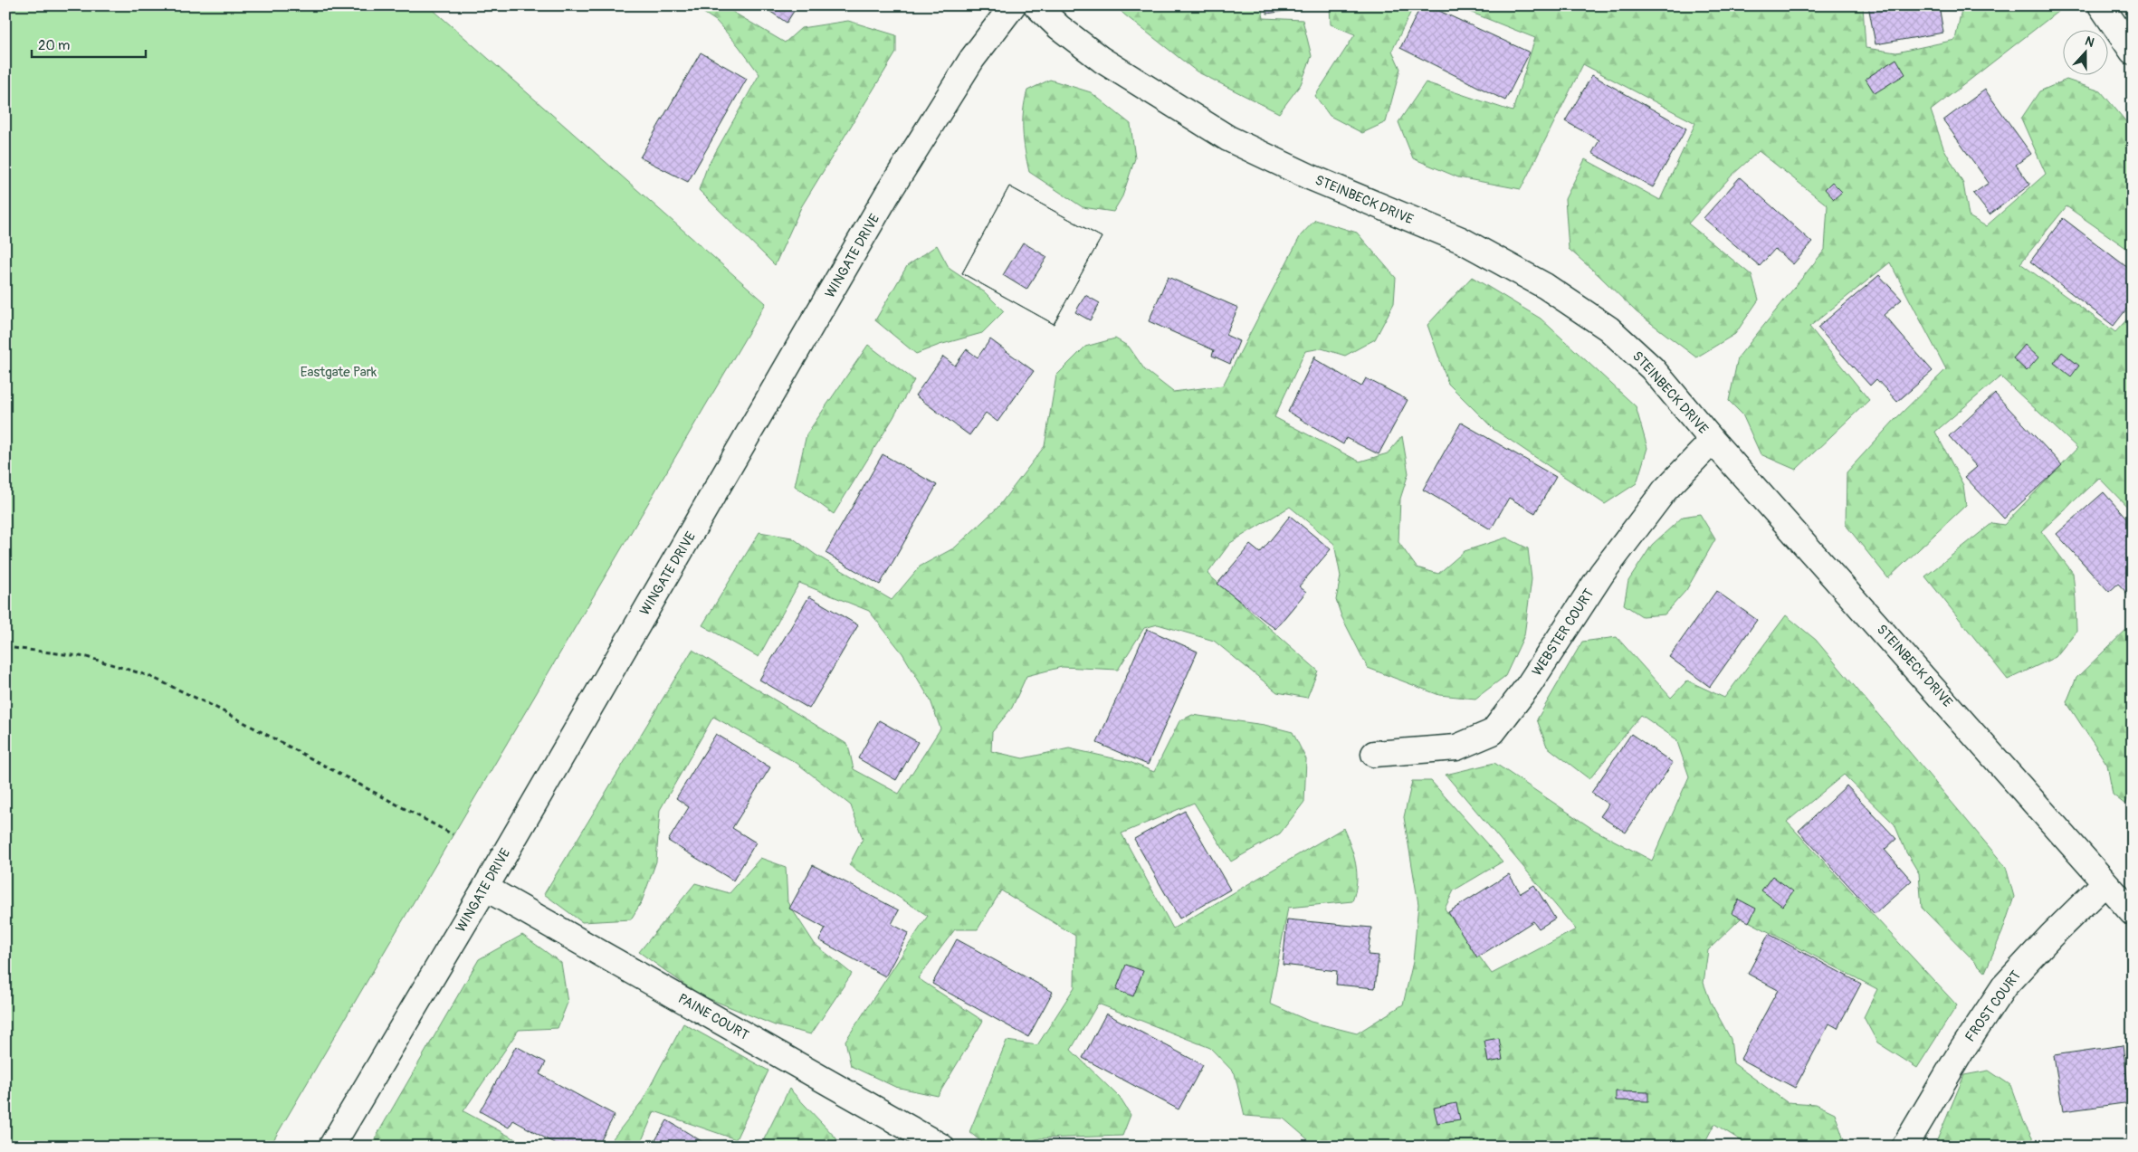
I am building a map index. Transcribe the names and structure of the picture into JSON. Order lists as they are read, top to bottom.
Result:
{
  "streets": {
    "street": [
      "STEINBECK DRIVE",
      "WINGATE DRIVE",
      "WEBSTER COURT",
      "FROST COURT",
      "PAINE COURT"
    ]
  },
  "crossings": [
    ["STEINBECK DRIVE", "WEBSTER COURT"],
    ["STEINBECK DRIVE", "FROST COURT"],
    ["WINGATE DRIVE", "PAINE COURT"]
  ],
  "parks": ["Eastgate Park"],
  "scale_bar": "20 m",
  "north": "top"
}
